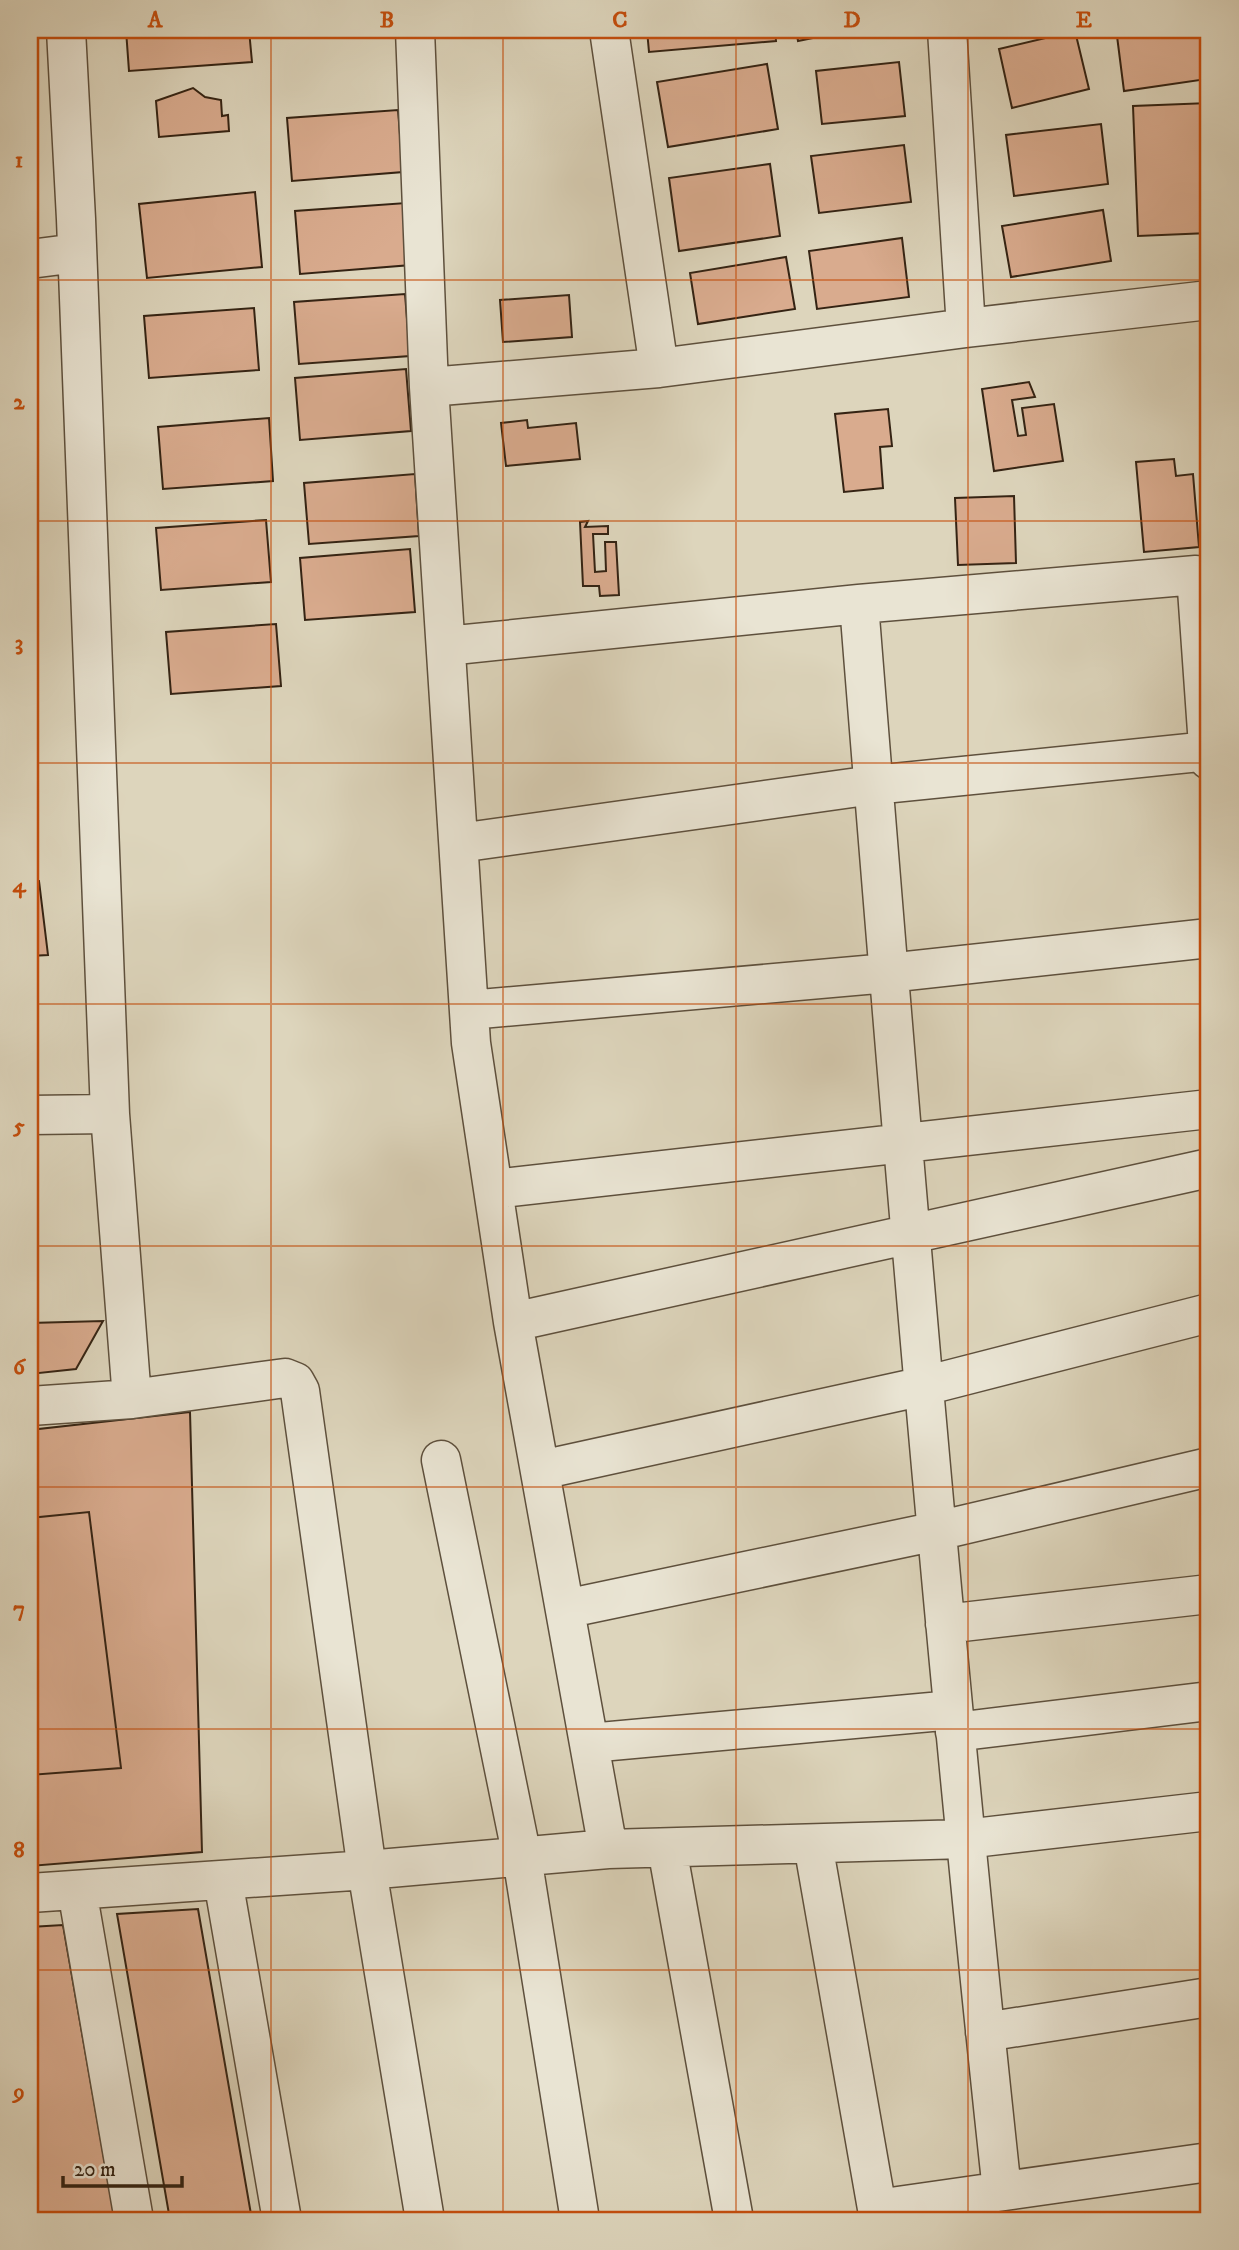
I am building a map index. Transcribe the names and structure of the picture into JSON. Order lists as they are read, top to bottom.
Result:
{
  "scale_bar": "20 m",
  "grid": {
    "columns": [
      "A",
      "B",
      "C",
      "D",
      "E"
    ],
    "rows": [
      "1",
      "2",
      "3",
      "4",
      "5",
      "6",
      "7",
      "8",
      "9"
    ]
  }
}
